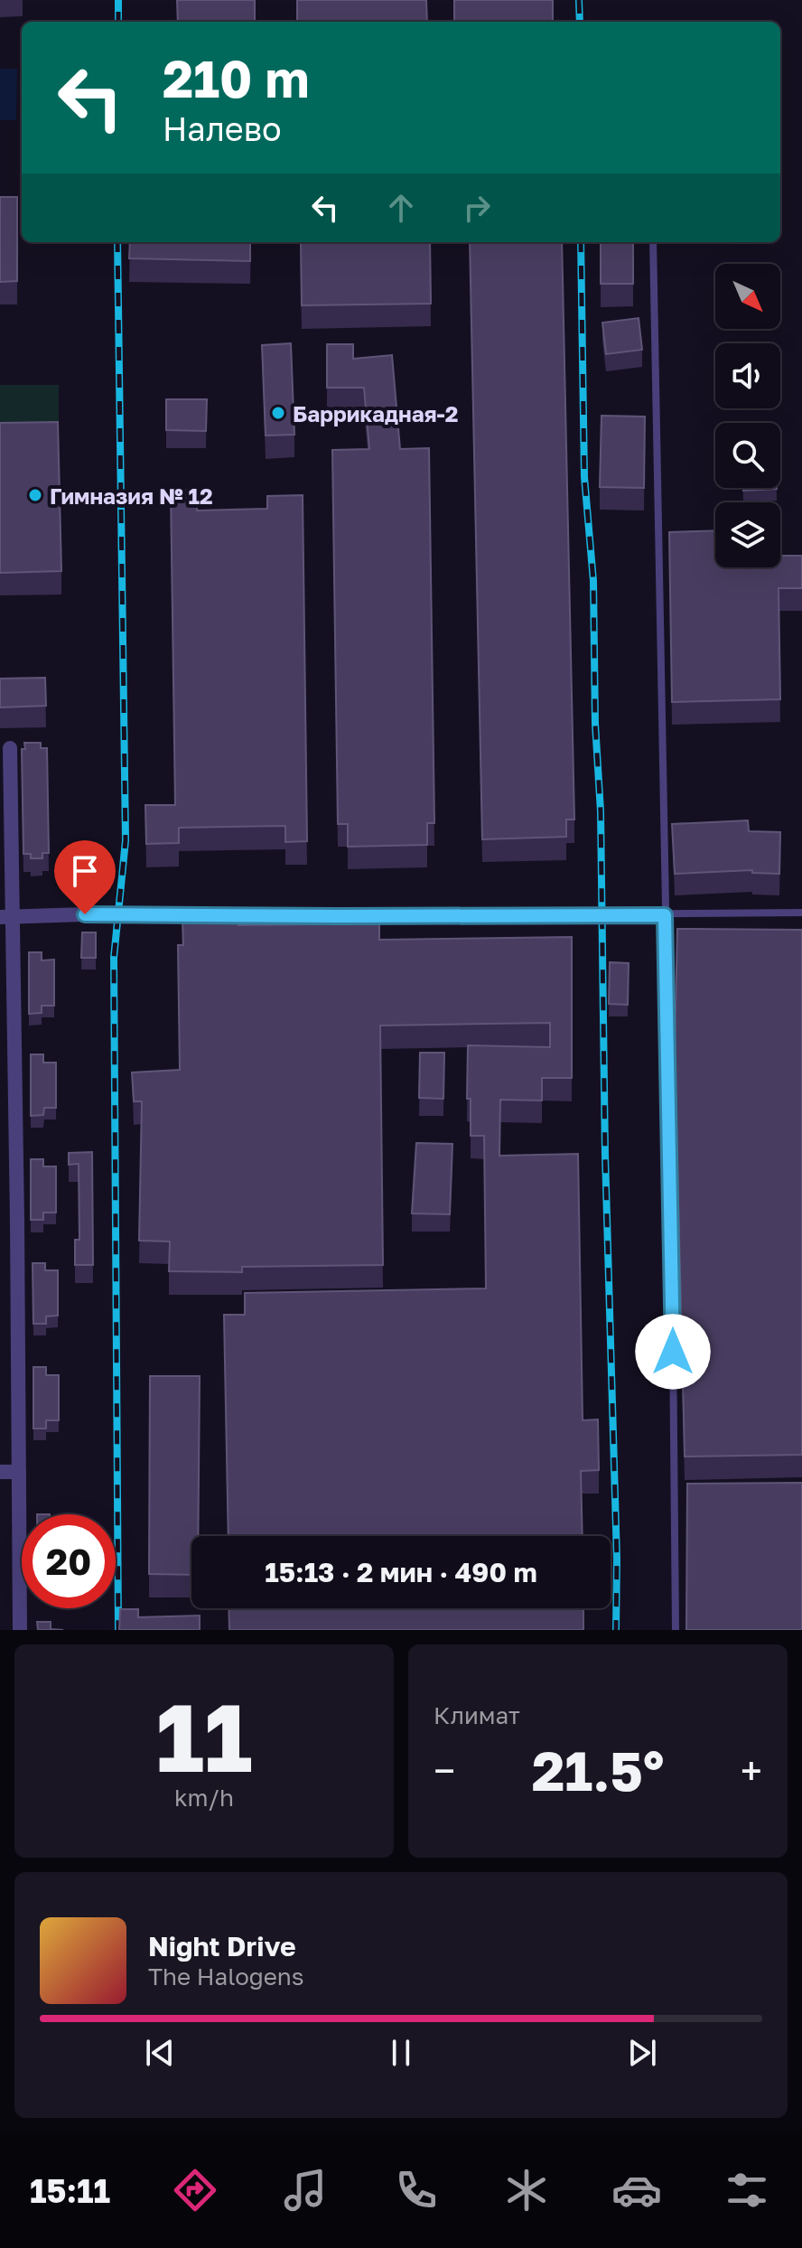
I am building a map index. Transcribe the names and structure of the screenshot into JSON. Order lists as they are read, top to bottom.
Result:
{
  "places": ["Баррикадная-2", "Гимназия № 12"],
  "north": "bottom right",
  "page": {
    "turn": ["210 m", "Налево"],
    "limit": "20",
    "trip": "15:13 · 2 мин · 490 m",
    "tile": [
      ["11", "km/h"],
      "Климат"
    ],
    "heat": ["−", "21.5°", "+"],
    "song": ["Night Drive", "The Halogens"],
    "tabs": "15:11"
  }
}
